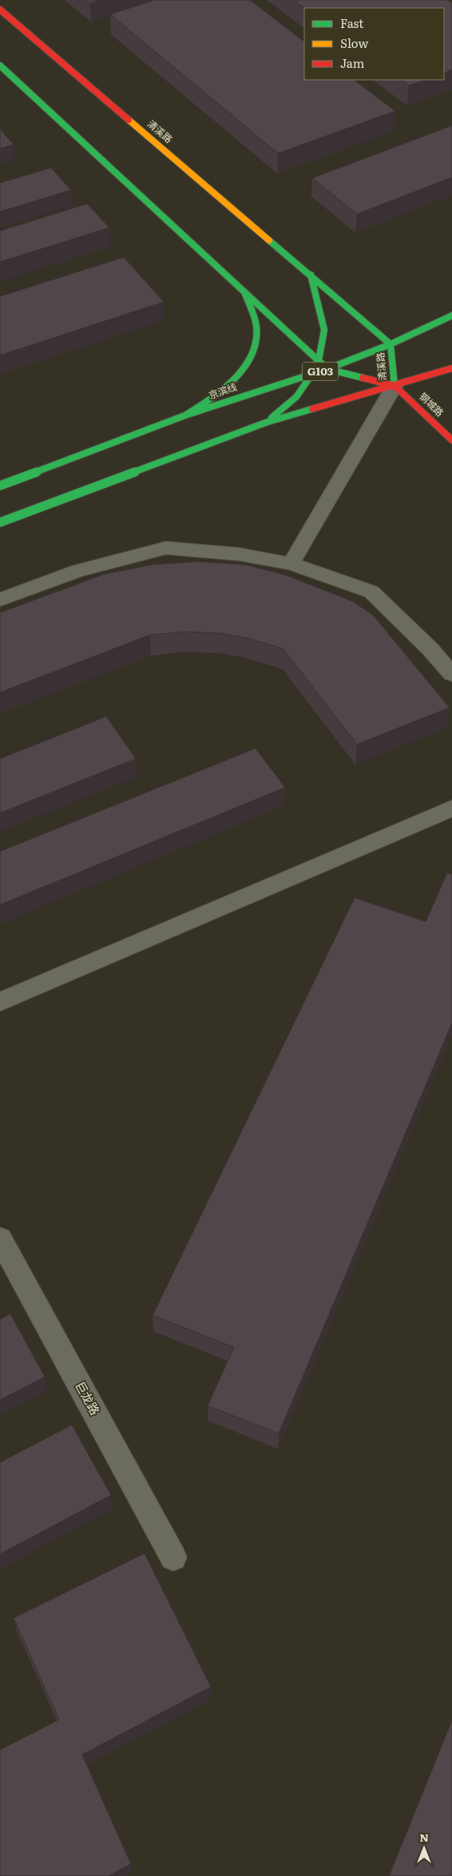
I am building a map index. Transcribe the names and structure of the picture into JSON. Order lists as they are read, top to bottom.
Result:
{
  "streets": {
    "main road": [
      "清溪路",
      "G103",
      "京滨线",
      "钢城路"
    ],
    "street": ["巨龙路"]
  },
  "crossings": [
    ["清溪路", "京滨线"],
    ["清溪路", "钢城路"]
  ],
  "legend": ["Fast", "Slow", "Jam"],
  "north": "top"
}
